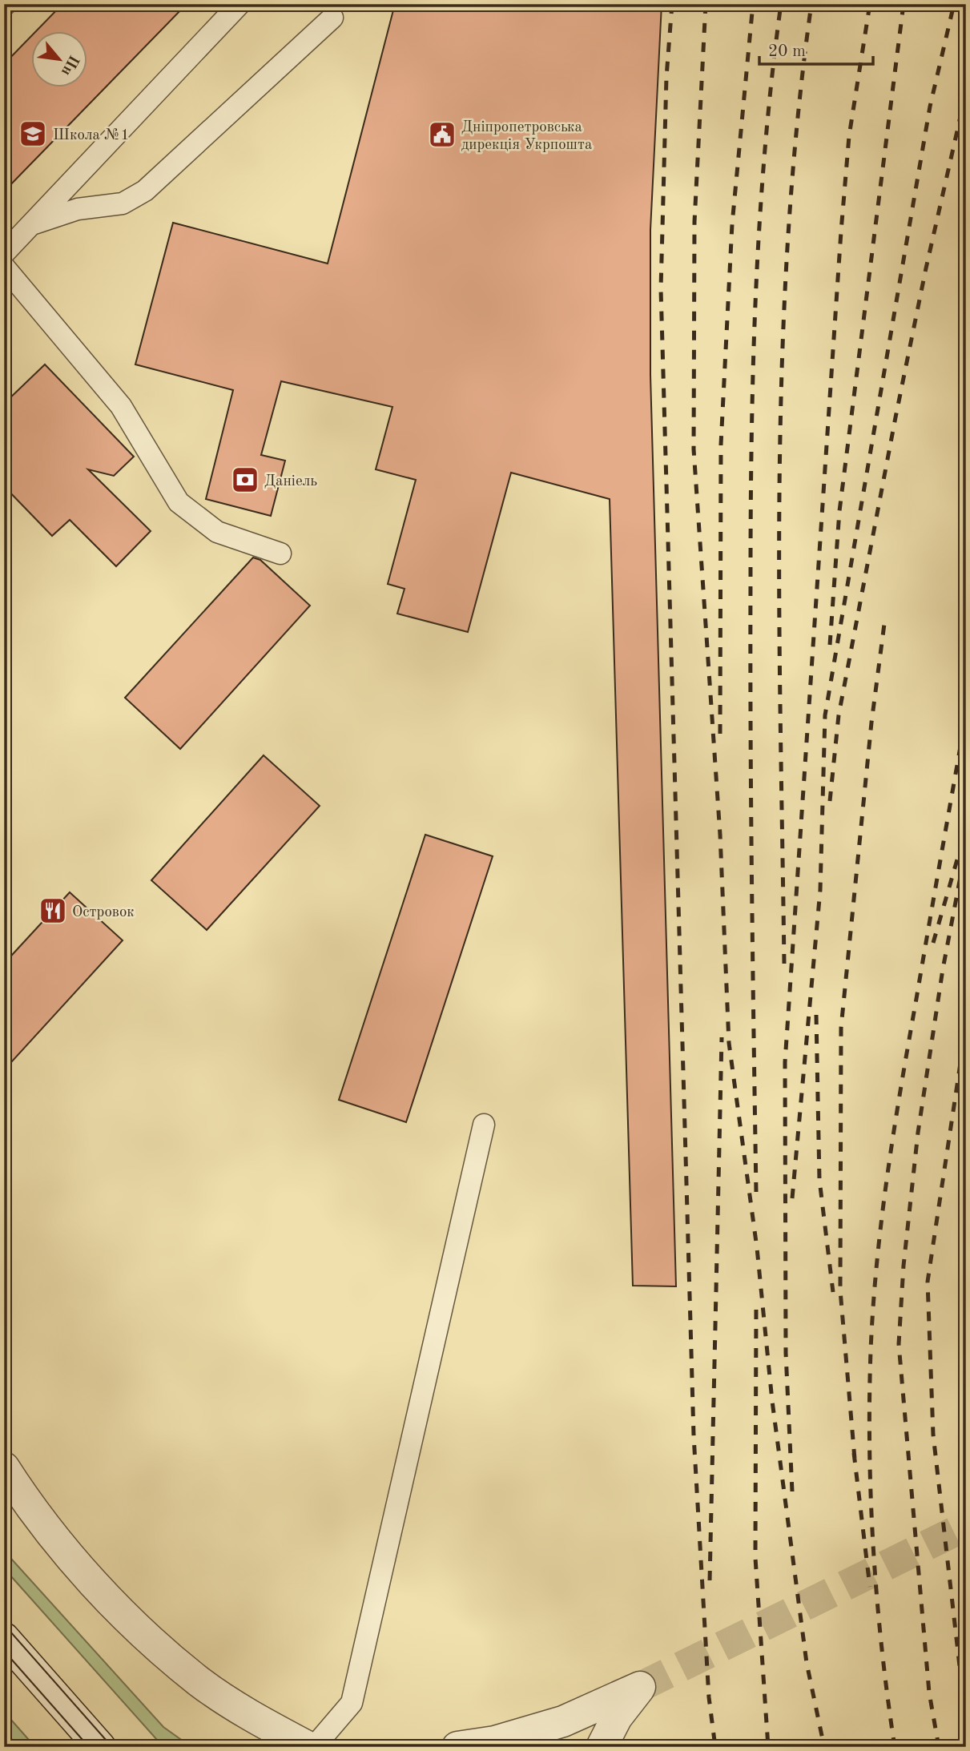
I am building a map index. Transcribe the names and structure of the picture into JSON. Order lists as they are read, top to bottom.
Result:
{
  "places": {
    "school or university": ["Школа №1"],
    "public building": ["Дніпропетровська дирекція Укрпошта"],
    "bank": ["Даніель"],
    "restaurant": ["Островок"]
  },
  "scale_bar": "20 m",
  "north": "bottom right"
}
